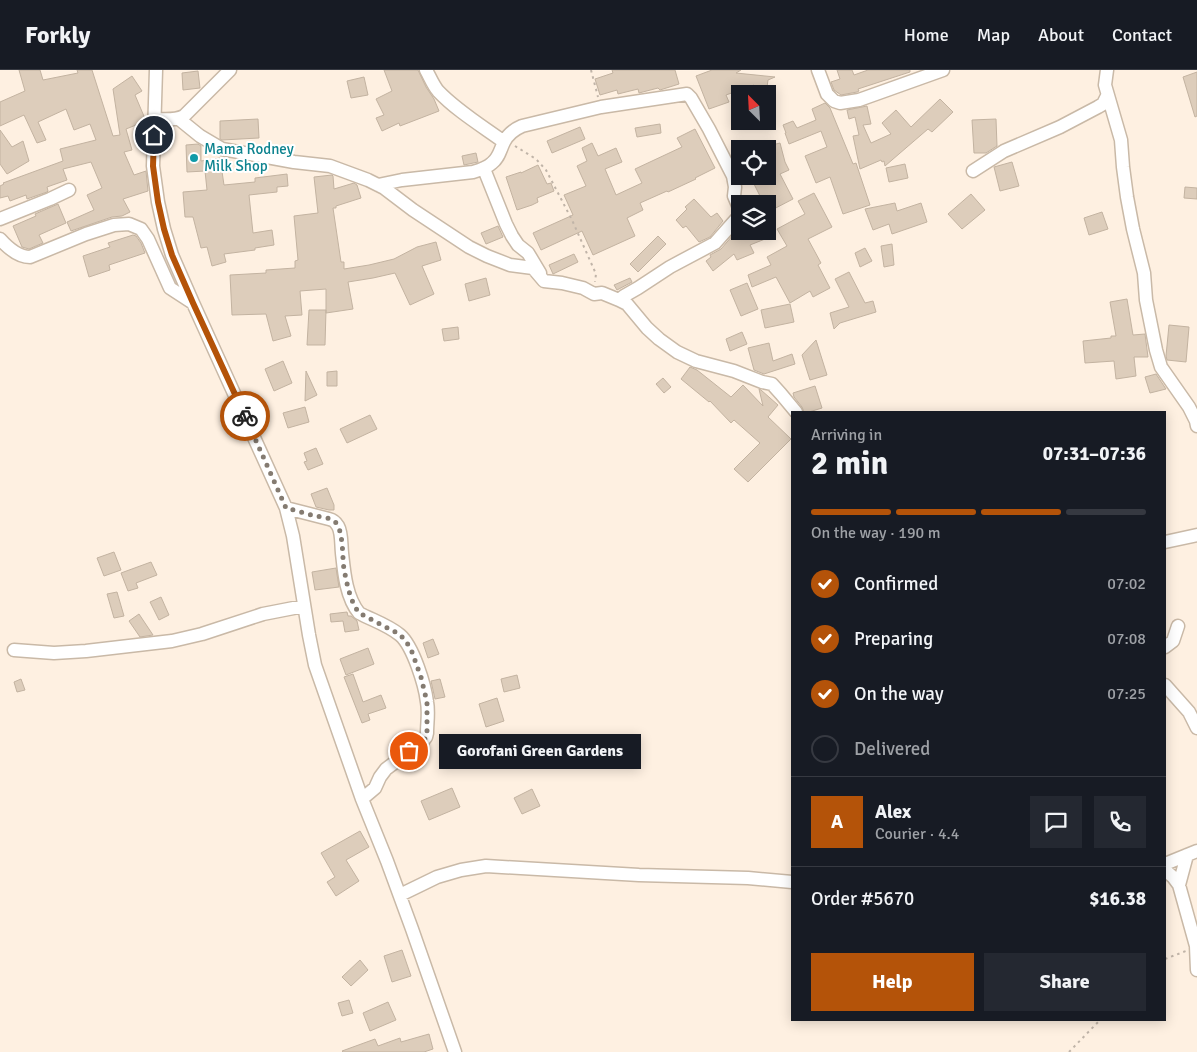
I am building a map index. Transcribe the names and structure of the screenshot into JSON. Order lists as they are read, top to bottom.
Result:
{
  "places": ["Mama Rodney Milk Shop", "Gorofani Green Gardens"],
  "north": "top left",
  "page": {
    "header": "Forkly",
    "nav": [
      "Home",
      "Map",
      "About",
      "Contact"
    ],
    "heading": ["2 min", "Arriving in", "07:31–07:36"],
    "panel": [
      "Alex",
      "Courier · 4.4",
      "Order #5670",
      "$16.38"
    ],
    "bar": "On the way · 190 m",
    "list": [
      ["Confirmed", "07:02"],
      ["Preparing", "07:08"],
      ["On the way", "07:25"],
      "Delivered"
    ],
    "bubble": "Gorofani Green Gardens",
    "round": "A",
    "buttons": ["Help", "Share"]
  }
}
